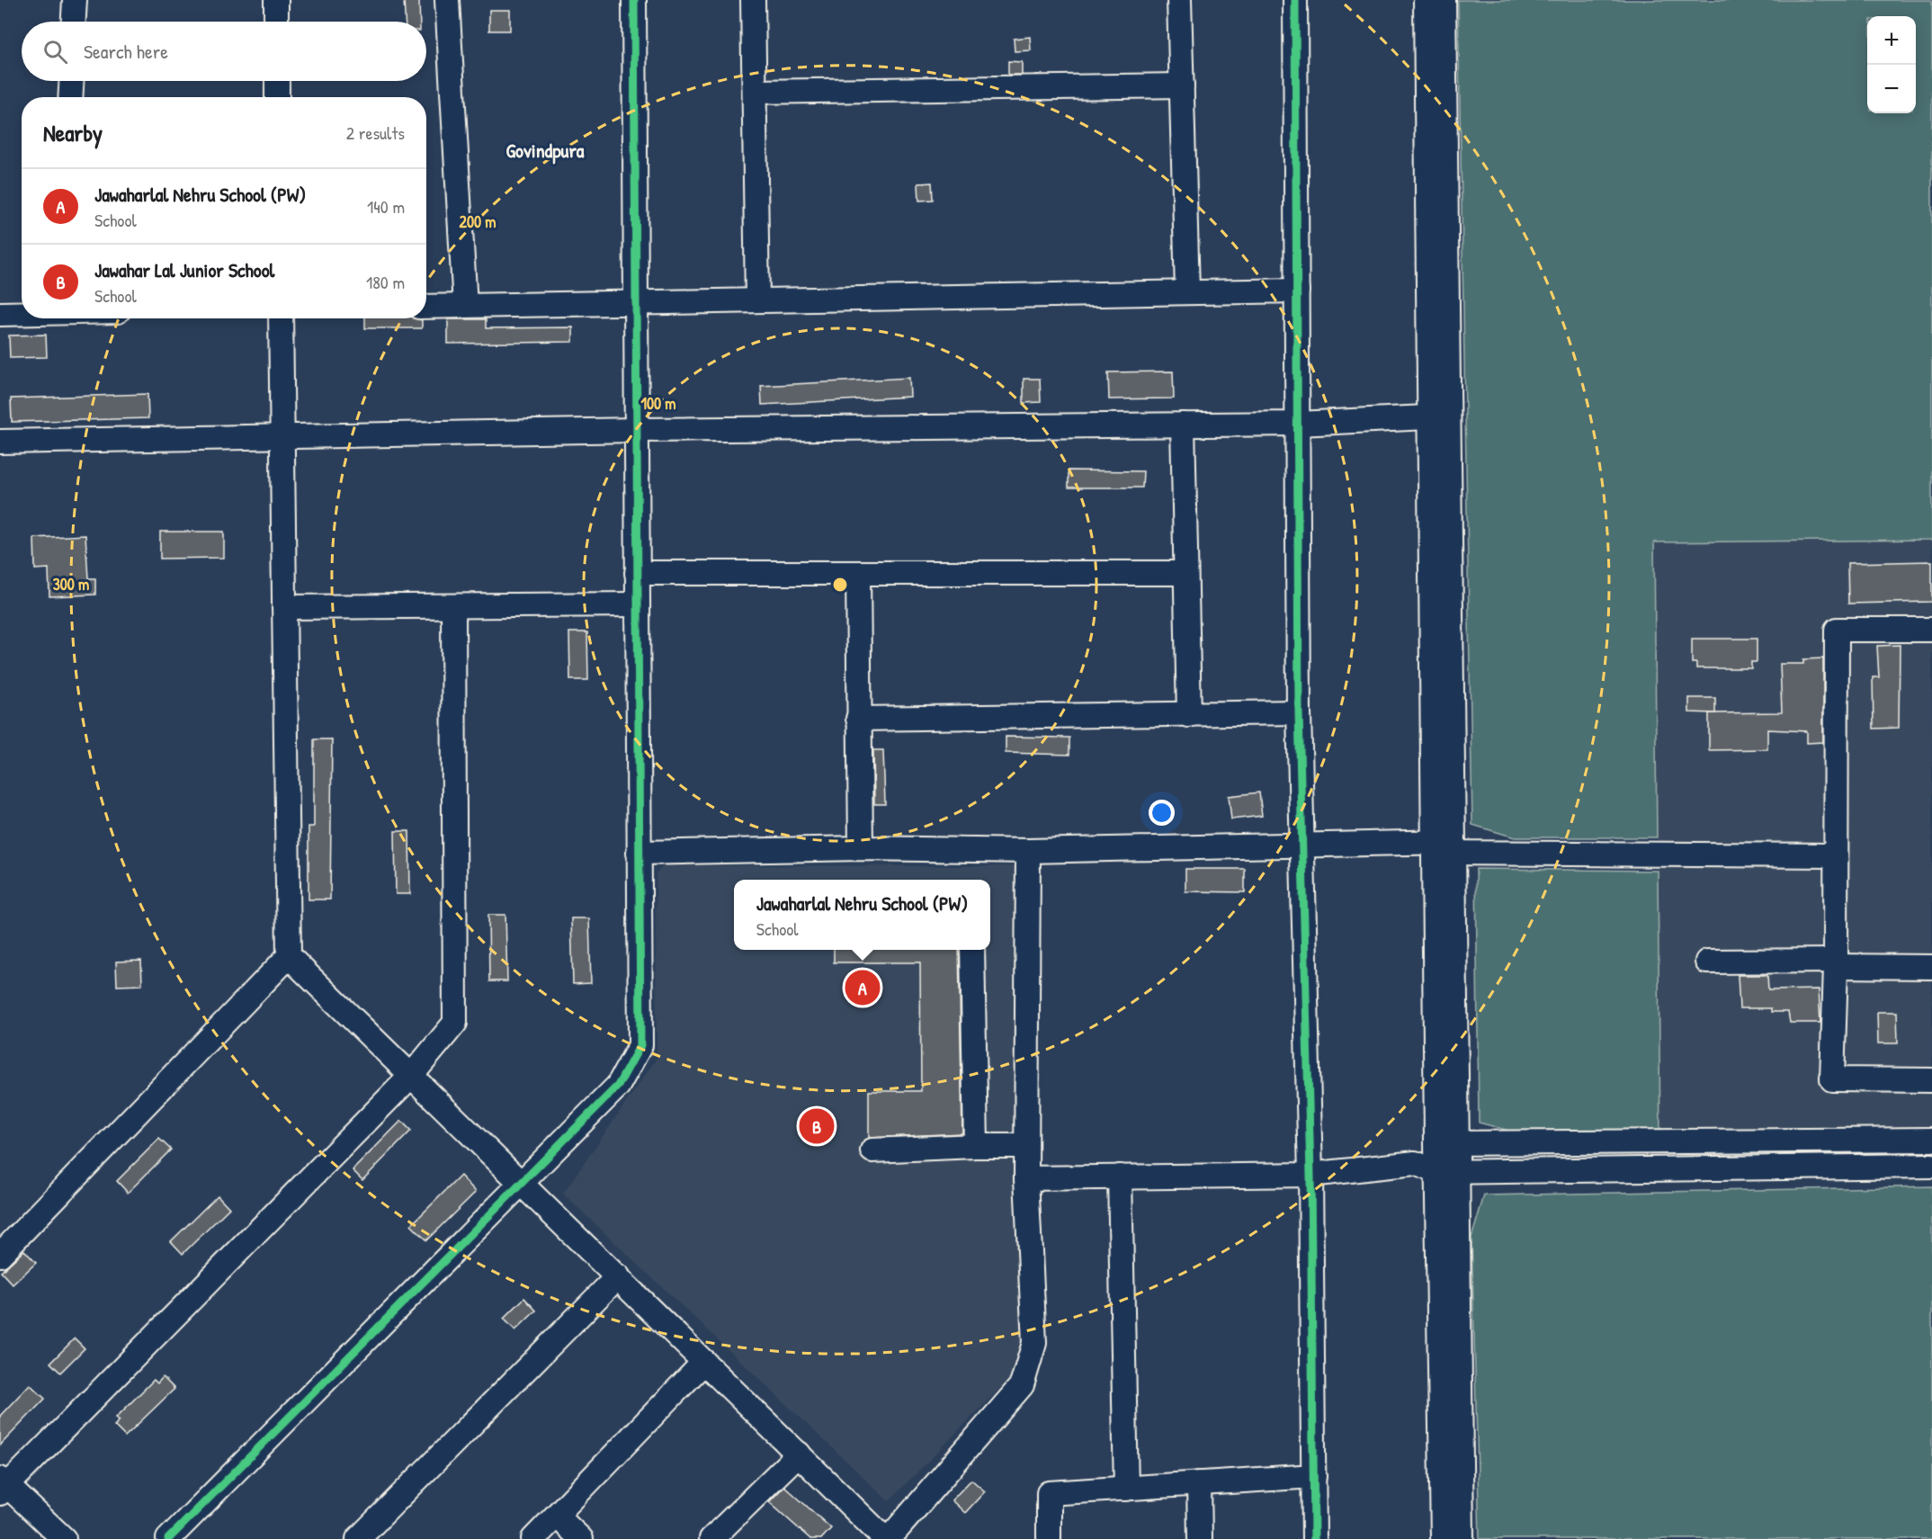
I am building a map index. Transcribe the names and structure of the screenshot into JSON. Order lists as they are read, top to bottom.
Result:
{
  "districts": ["Govindpura"],
  "page": {
    "map_buttons": ["+", "−"],
    "search": "Search here",
    "heading": ["Nearby", "2 results"],
    "list": [
      {
        "mark": "A",
        "name": "Jawaharlal Nehru School (PW)",
        "note": "School",
        "value": "140 m"
      },
      {
        "mark": "B",
        "name": "Jawahar Lal Junior School",
        "note": "School",
        "value": "180 m"
      }
    ],
    "popup": ["Jawaharlal Nehru School (PW)", "School"],
    "pins": ["A", "B"]
  },
  "rings": ["200 m", "100 m", "300 m"]
}
